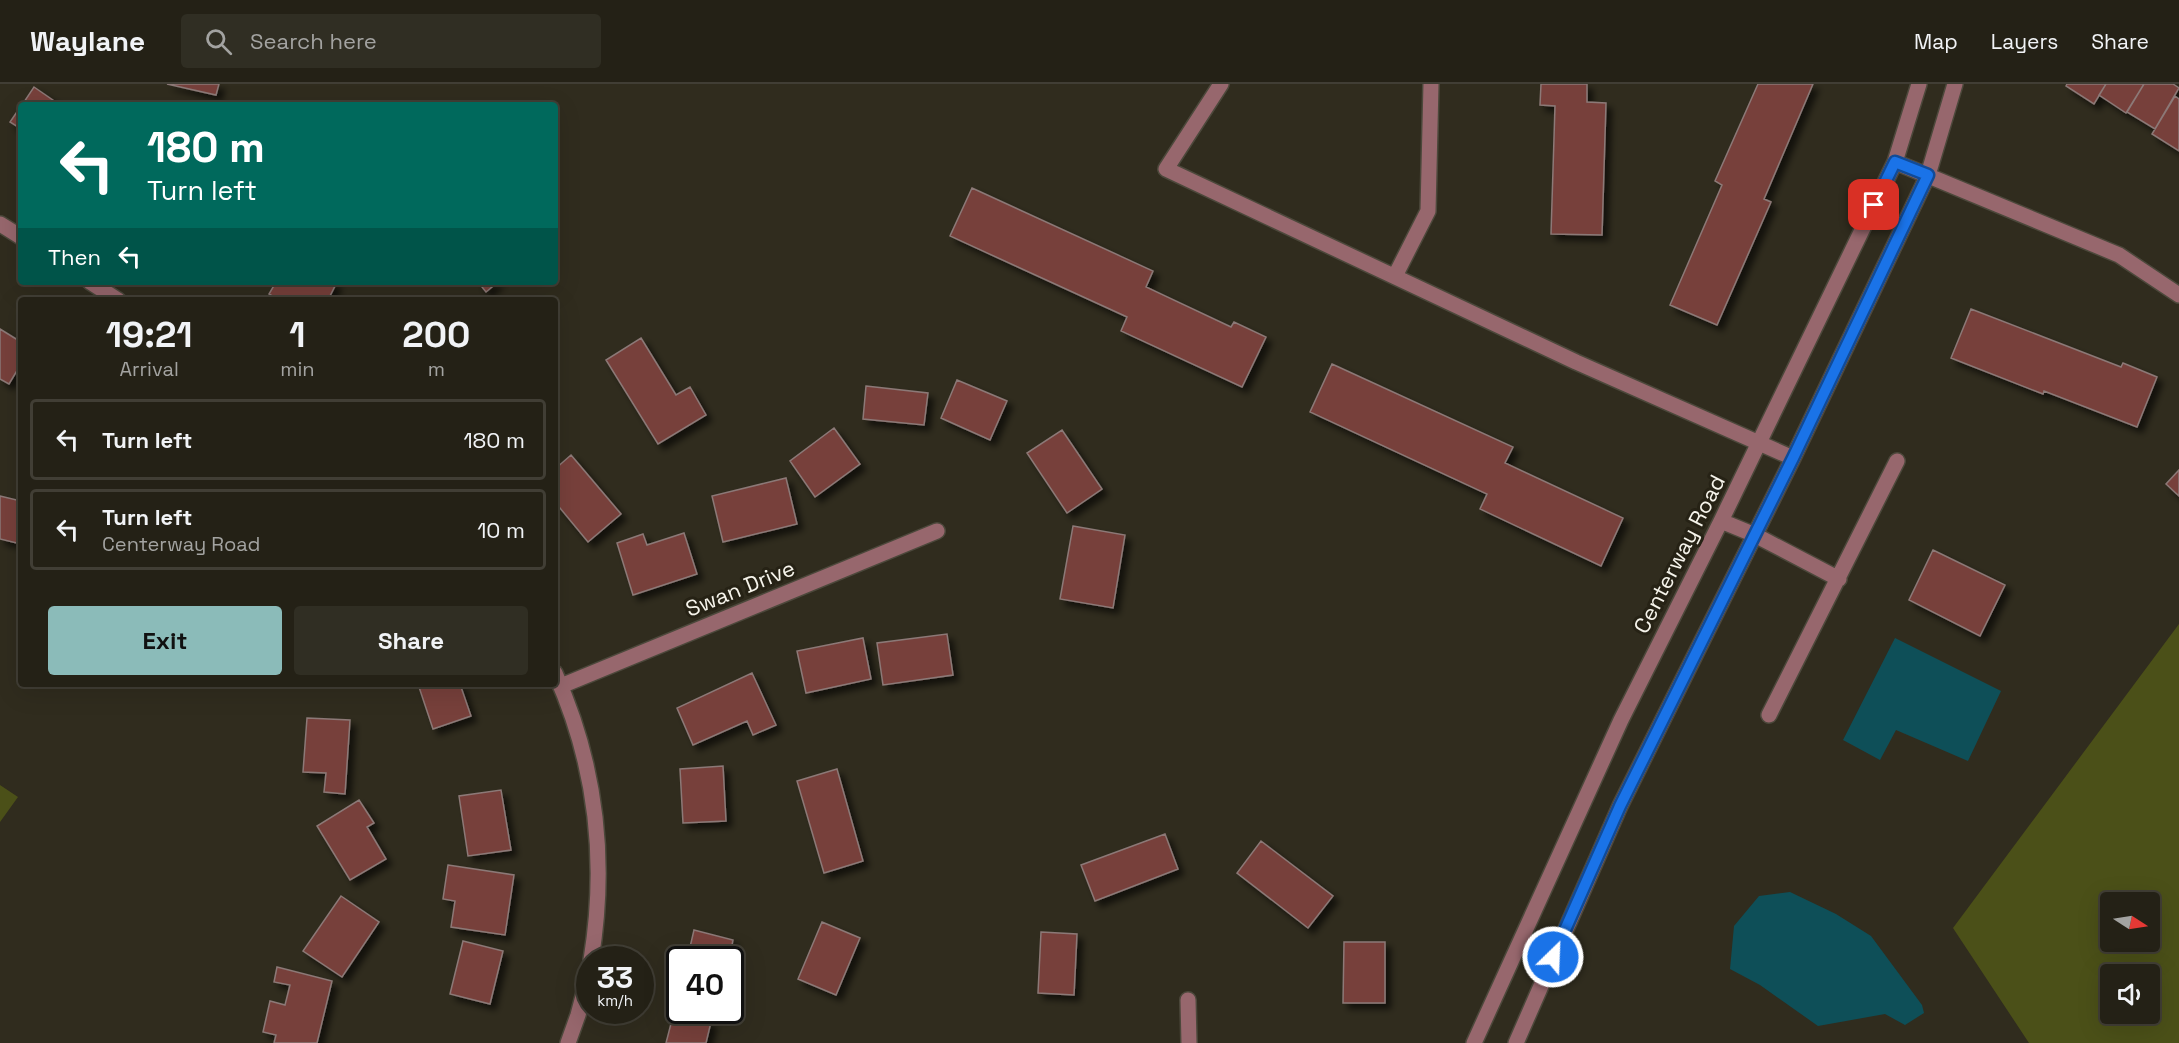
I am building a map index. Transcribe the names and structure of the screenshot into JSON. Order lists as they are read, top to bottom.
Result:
{
  "streets": {
    "street": ["Centerway Road", "Swan Drive"]
  },
  "north": "right",
  "page": {
    "header": "Waylane",
    "search": "Search here",
    "nav": ["Map", "Layers", "Share"],
    "turn": ["180 m", "Turn left"],
    "then": "Then",
    "eta": [
      "19:21",
      "Arrival",
      "1",
      "min",
      "200",
      "m"
    ],
    "list": [
      {
        "name": "Turn left",
        "value": "180 m"
      },
      {
        "name": "Turn left",
        "note": "Centerway Road",
        "value": "10 m"
      }
    ],
    "buttons": ["Exit", "Share"],
    "speed": "33 km/h",
    "limit": "40"
  }
}
